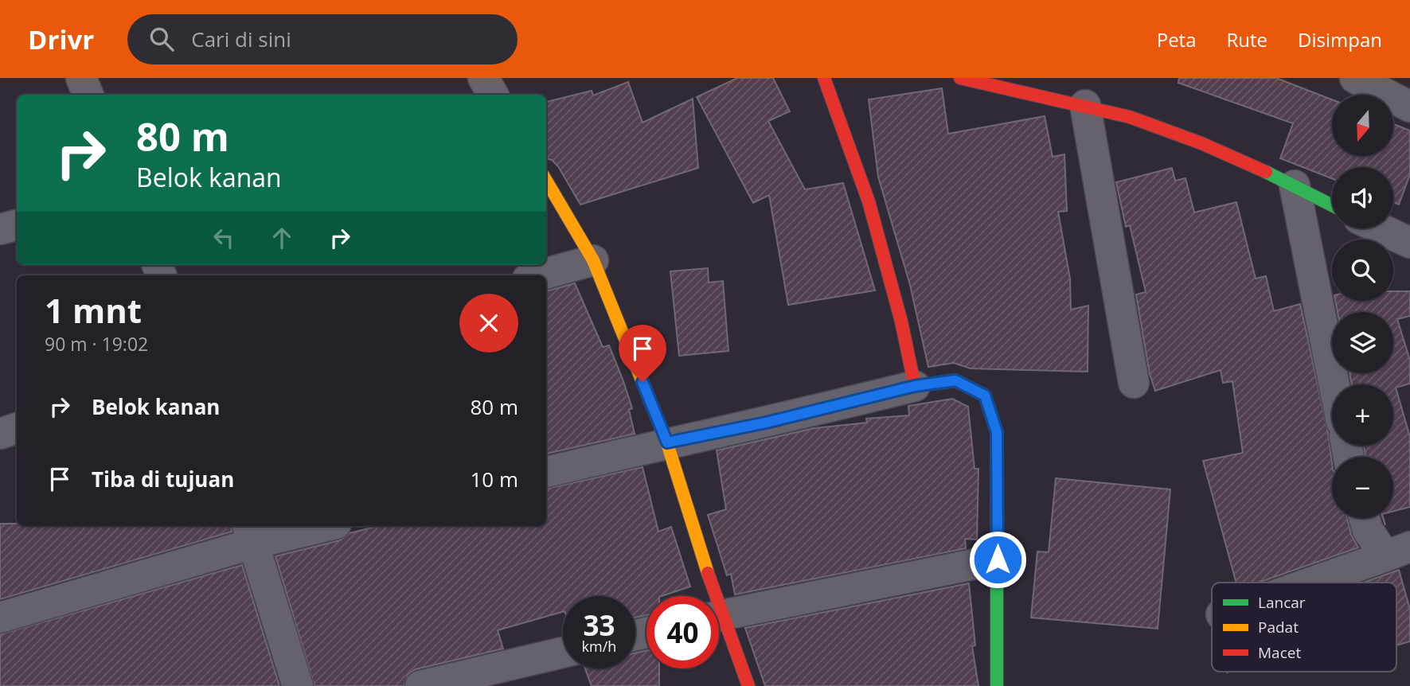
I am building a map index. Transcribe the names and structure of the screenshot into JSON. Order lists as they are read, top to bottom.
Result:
{
  "legend": ["Lancar", "Padat", "Macet"],
  "north": "bottom",
  "page": {
    "header": "Drivr",
    "search": "Cari di sini",
    "nav": ["Peta", "Rute", "Disimpan"],
    "map_buttons": ["+", "−"],
    "turn": ["80 m", "Belok kanan"],
    "heading": ["1 mnt", "90 m · 19:02"],
    "list": [
      {
        "name": "Belok kanan",
        "value": "80 m"
      },
      {
        "name": "Tiba di tujuan",
        "value": "10 m"
      }
    ],
    "speed": "33 km/h",
    "limit": "40"
  }
}
